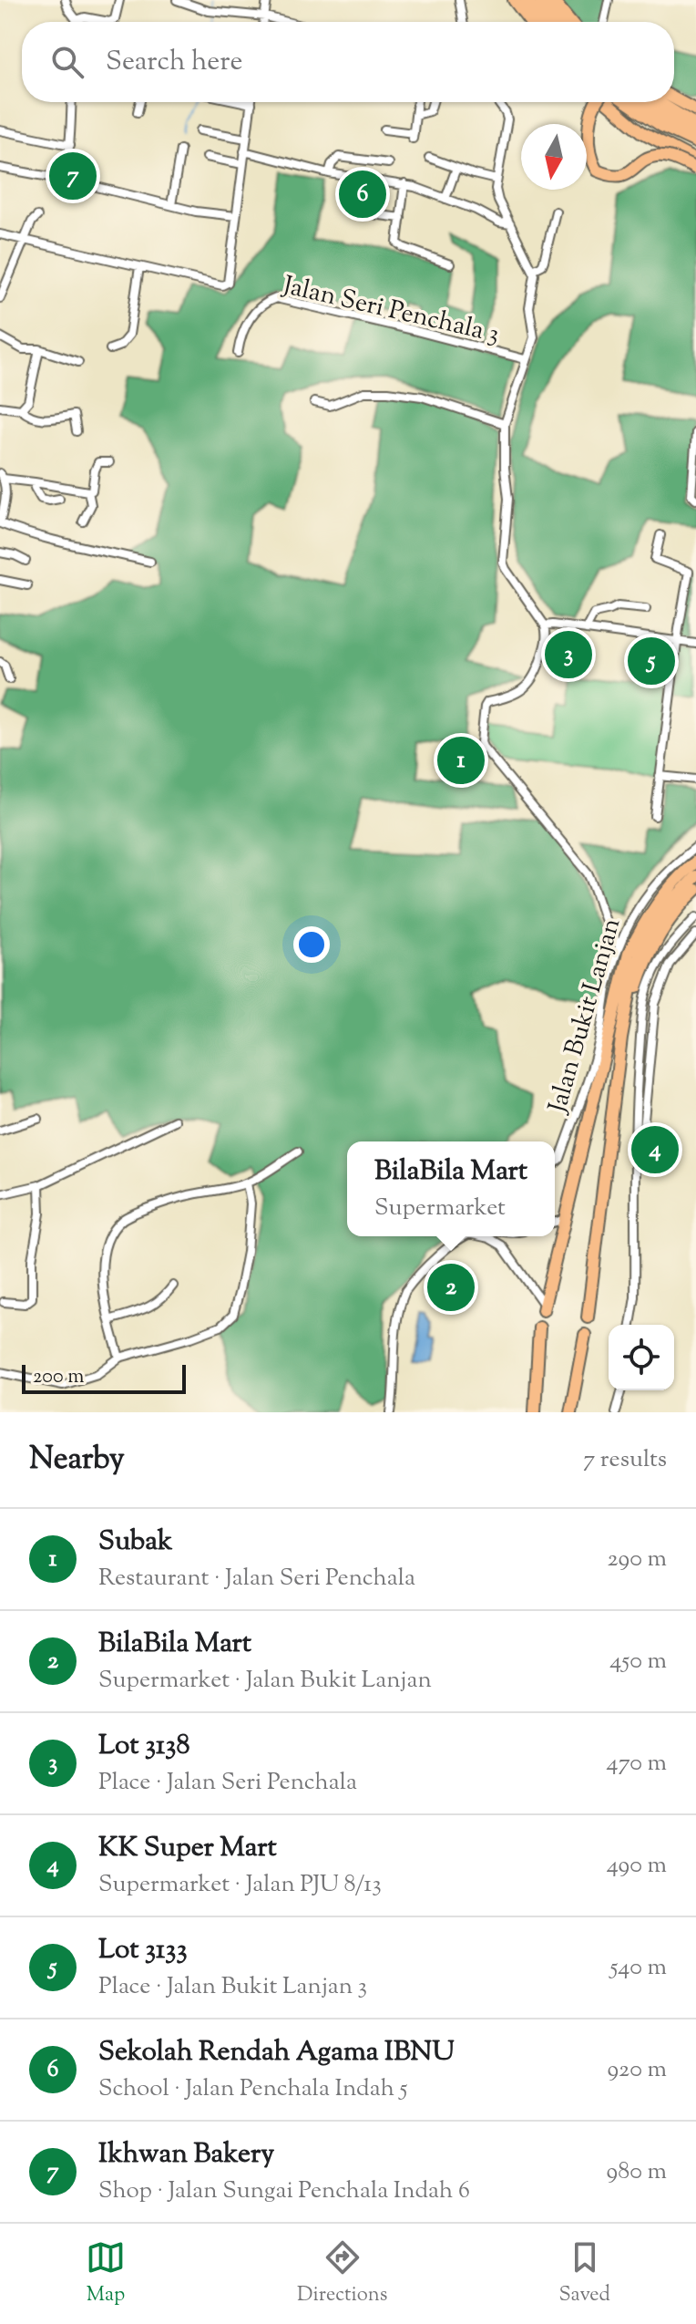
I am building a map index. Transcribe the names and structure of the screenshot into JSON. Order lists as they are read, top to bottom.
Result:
{
  "streets": {
    "street": ["Jalan Seri Penchala 3", "Jalan Bukit Lanjan"]
  },
  "scale_bar": "200 m",
  "north": "bottom",
  "page": {
    "search": "Search here",
    "pins": [
      "7",
      "6",
      "3",
      "5",
      "1",
      "4",
      "2"
    ],
    "popup": ["BilaBila Mart", "Supermarket"],
    "scale": "200 m",
    "heading": ["Nearby", "7 results"],
    "list": [
      {
        "mark": "1",
        "name": "Subak",
        "note": "Restaurant · Jalan Seri Penchala",
        "value": "290 m"
      },
      {
        "mark": "2",
        "name": "BilaBila Mart",
        "note": "Supermarket · Jalan Bukit Lanjan",
        "value": "450 m"
      },
      {
        "mark": "3",
        "name": "Lot 3138",
        "note": "Place · Jalan Seri Penchala",
        "value": "470 m"
      },
      {
        "mark": "4",
        "name": "KK Super Mart",
        "note": "Supermarket · Jalan PJU 8/13",
        "value": "490 m"
      },
      {
        "mark": "5",
        "name": "Lot 3133",
        "note": "Place · Jalan Bukit Lanjan 3",
        "value": "540 m"
      },
      {
        "mark": "6",
        "name": "Sekolah Rendah Agama IBNU",
        "note": "School · Jalan Penchala Indah 5",
        "value": "920 m"
      },
      {
        "mark": "7",
        "name": "Ikhwan Bakery",
        "note": "Shop · Jalan Sungai Penchala Indah 6",
        "value": "980 m"
      }
    ],
    "nav": ["Map", "Directions", "Saved"]
  }
}
